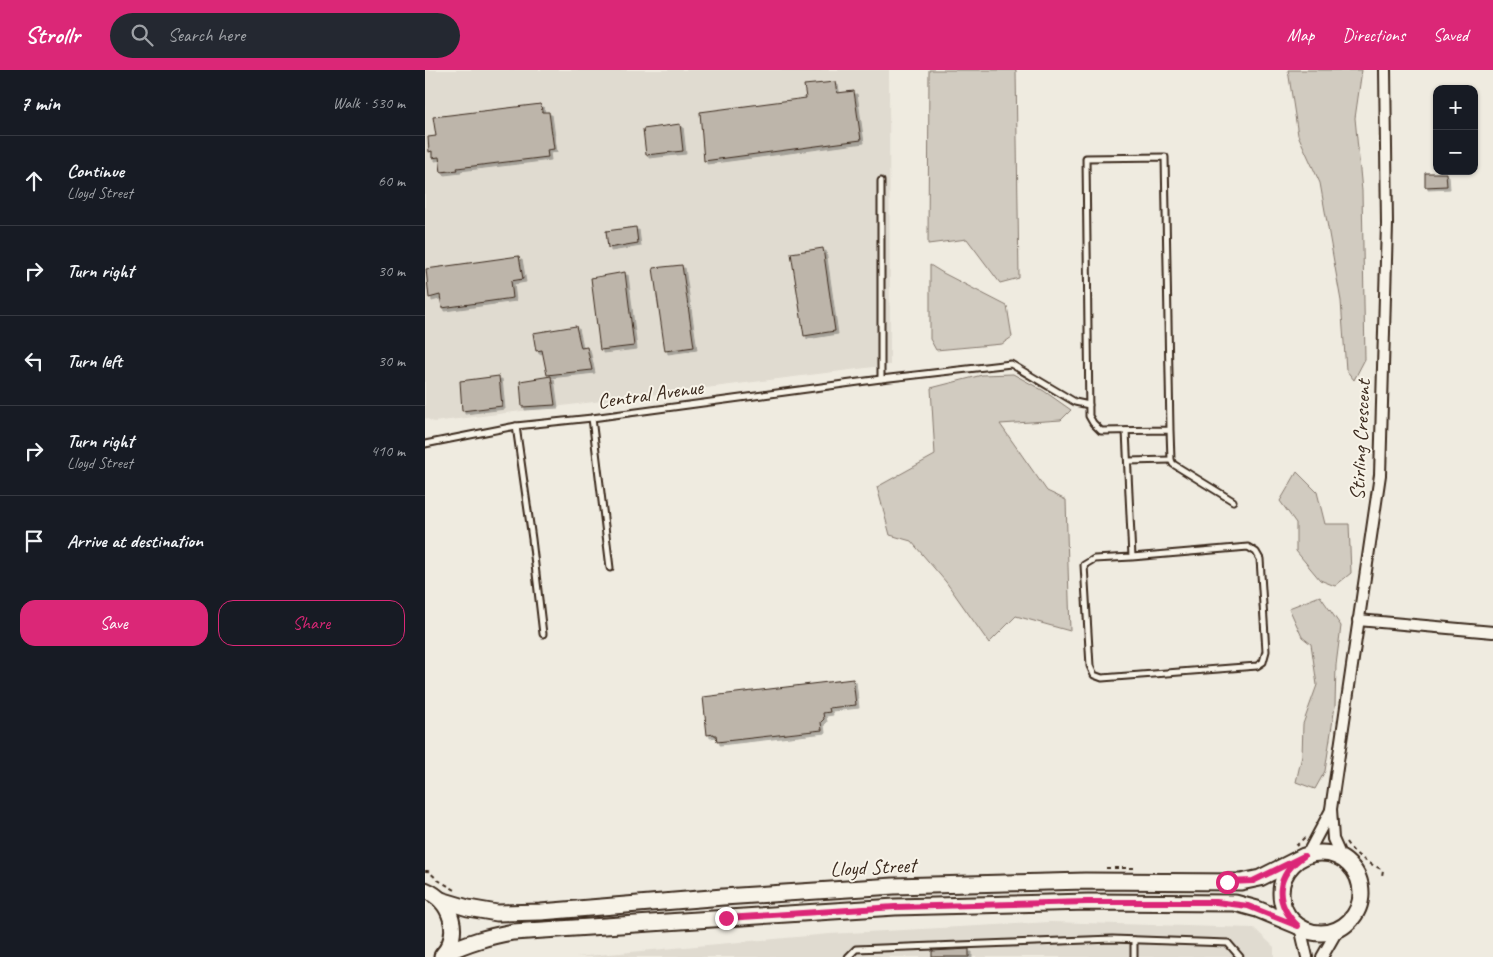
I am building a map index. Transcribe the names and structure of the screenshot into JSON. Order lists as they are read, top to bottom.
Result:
{
  "streets": {
    "main road": ["Lloyd Street"],
    "street": ["Stirling Crescent"],
    "lane": ["Central Avenue"]
  },
  "crossings": [
    ["Stirling Crescent", "Lloyd Street"]
  ],
  "page": {
    "header": "Strollr",
    "search": "Search here",
    "nav": ["Map", "Directions", "Saved"],
    "heading": ["7 min", "Walk · 530 m"],
    "map_buttons": ["+", "−"],
    "list": [
      ["Continue", "Lloyd Street", "60 m"],
      ["Turn right", "30 m"],
      ["Turn left", "30 m"],
      ["Turn right", "Lloyd Street", "410 m"],
      "Arrive at destination"
    ],
    "buttons": ["Save", "Share"]
  }
}
